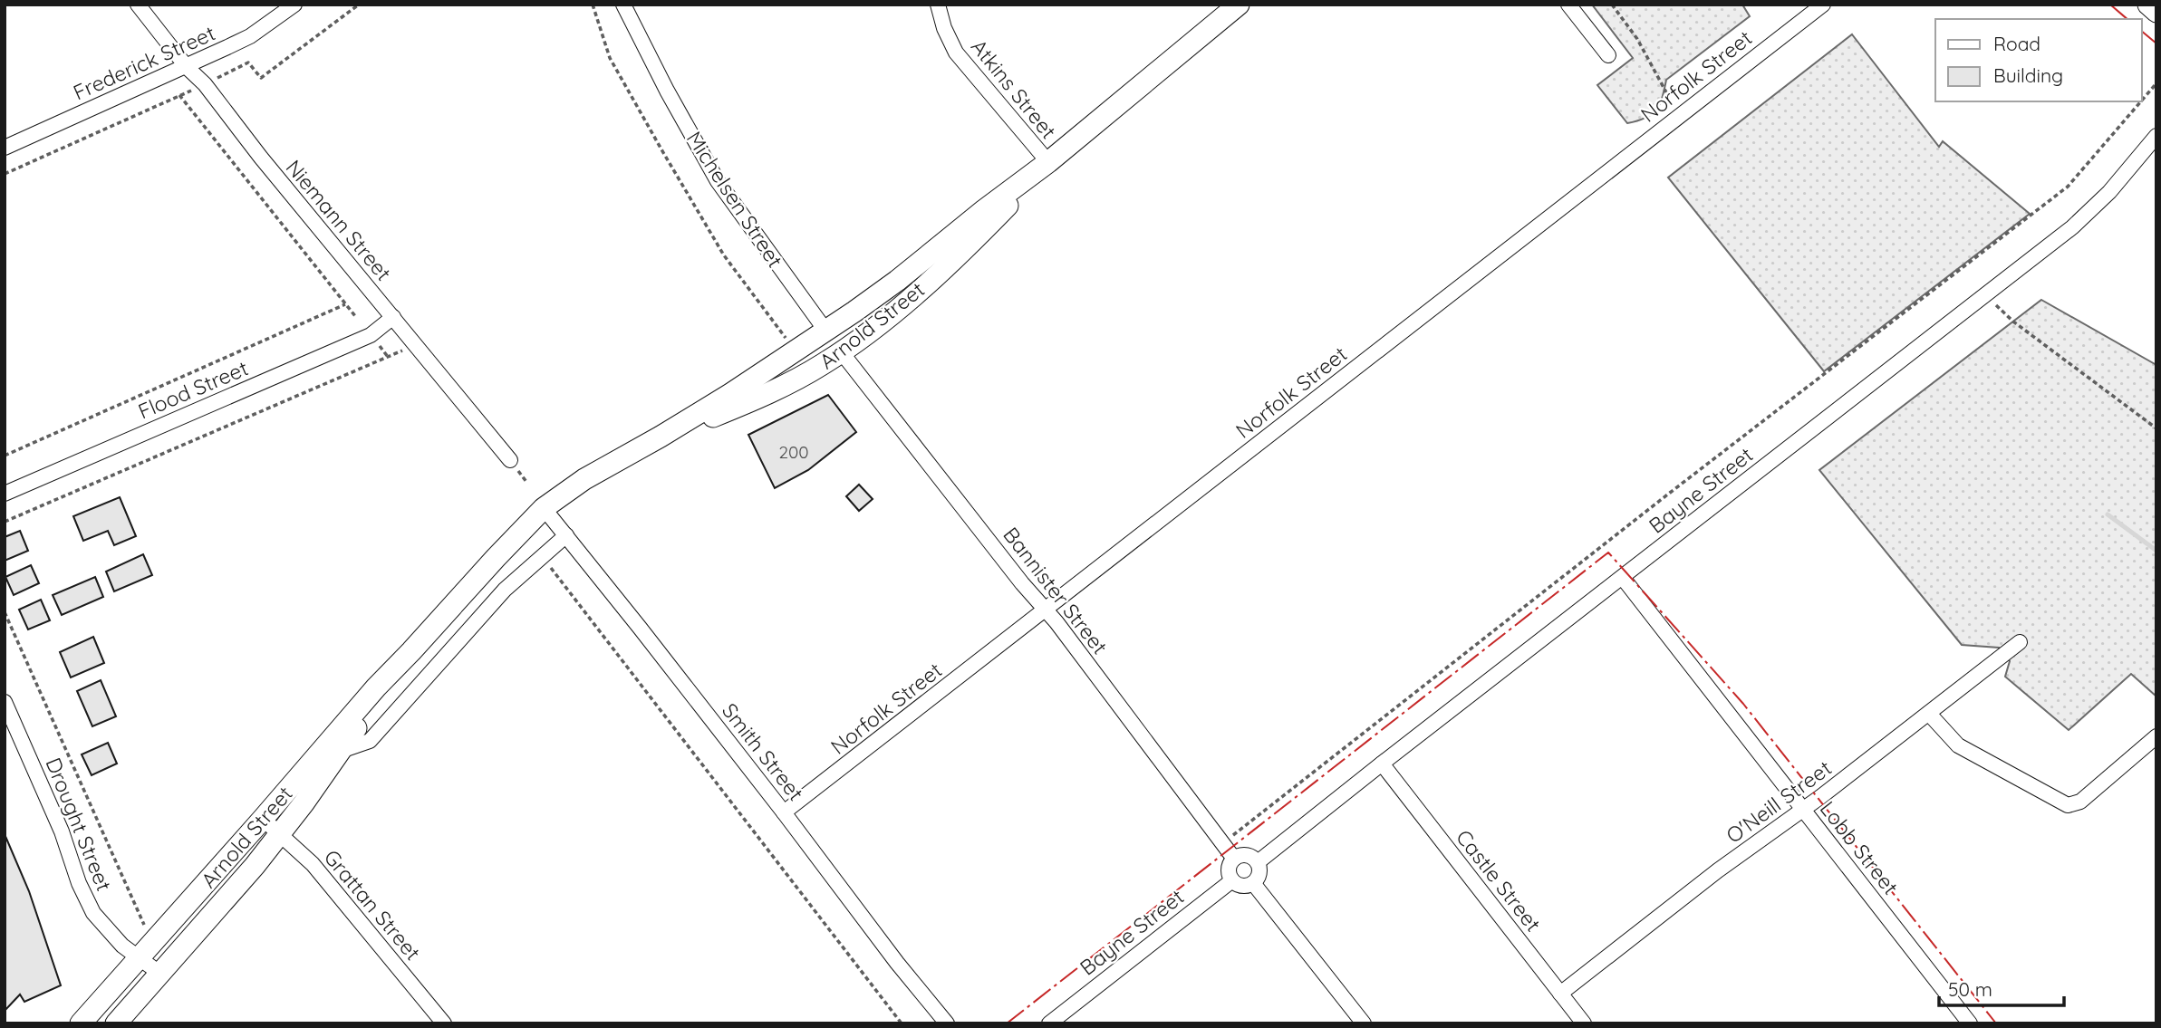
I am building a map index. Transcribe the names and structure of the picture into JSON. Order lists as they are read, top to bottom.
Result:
{
  "streets": {
    "main road": ["Michelsen Street", "Arnold Street"],
    "street": [
      "Frederick Street",
      "Norfolk Street",
      "Atkins Street",
      "Niemann Street",
      "Flood Street",
      "Bayne Street",
      "Bannister Street",
      "Smith Street",
      "O'Neill Street",
      "Drought Street",
      "Lobb Street",
      "Castle Street",
      "Grattan Street"
    ]
  },
  "crossings": [
    ["Frederick Street", "Niemann Street"],
    ["Norfolk Street", "Bannister Street"],
    ["Norfolk Street", "Smith Street"],
    ["Atkins Street", "Arnold Street"],
    ["Michelsen Street", "Arnold Street"],
    ["Michelsen Street", "Bannister Street"],
    ["Niemann Street", "Flood Street"],
    ["Arnold Street", "Bannister Street"],
    ["Arnold Street", "Smith Street"],
    ["Arnold Street", "Drought Street"],
    ["Arnold Street", "Grattan Street"],
    ["Bayne Street", "Bannister Street"],
    ["Bayne Street", "Lobb Street"],
    ["Bayne Street", "Castle Street"],
    ["O'Neill Street", "Lobb Street"],
    ["O'Neill Street", "Castle Street"]
  ],
  "house_numbers": ["200"],
  "legend": ["Road", "Building"],
  "scale_bar": "50 m"
}
